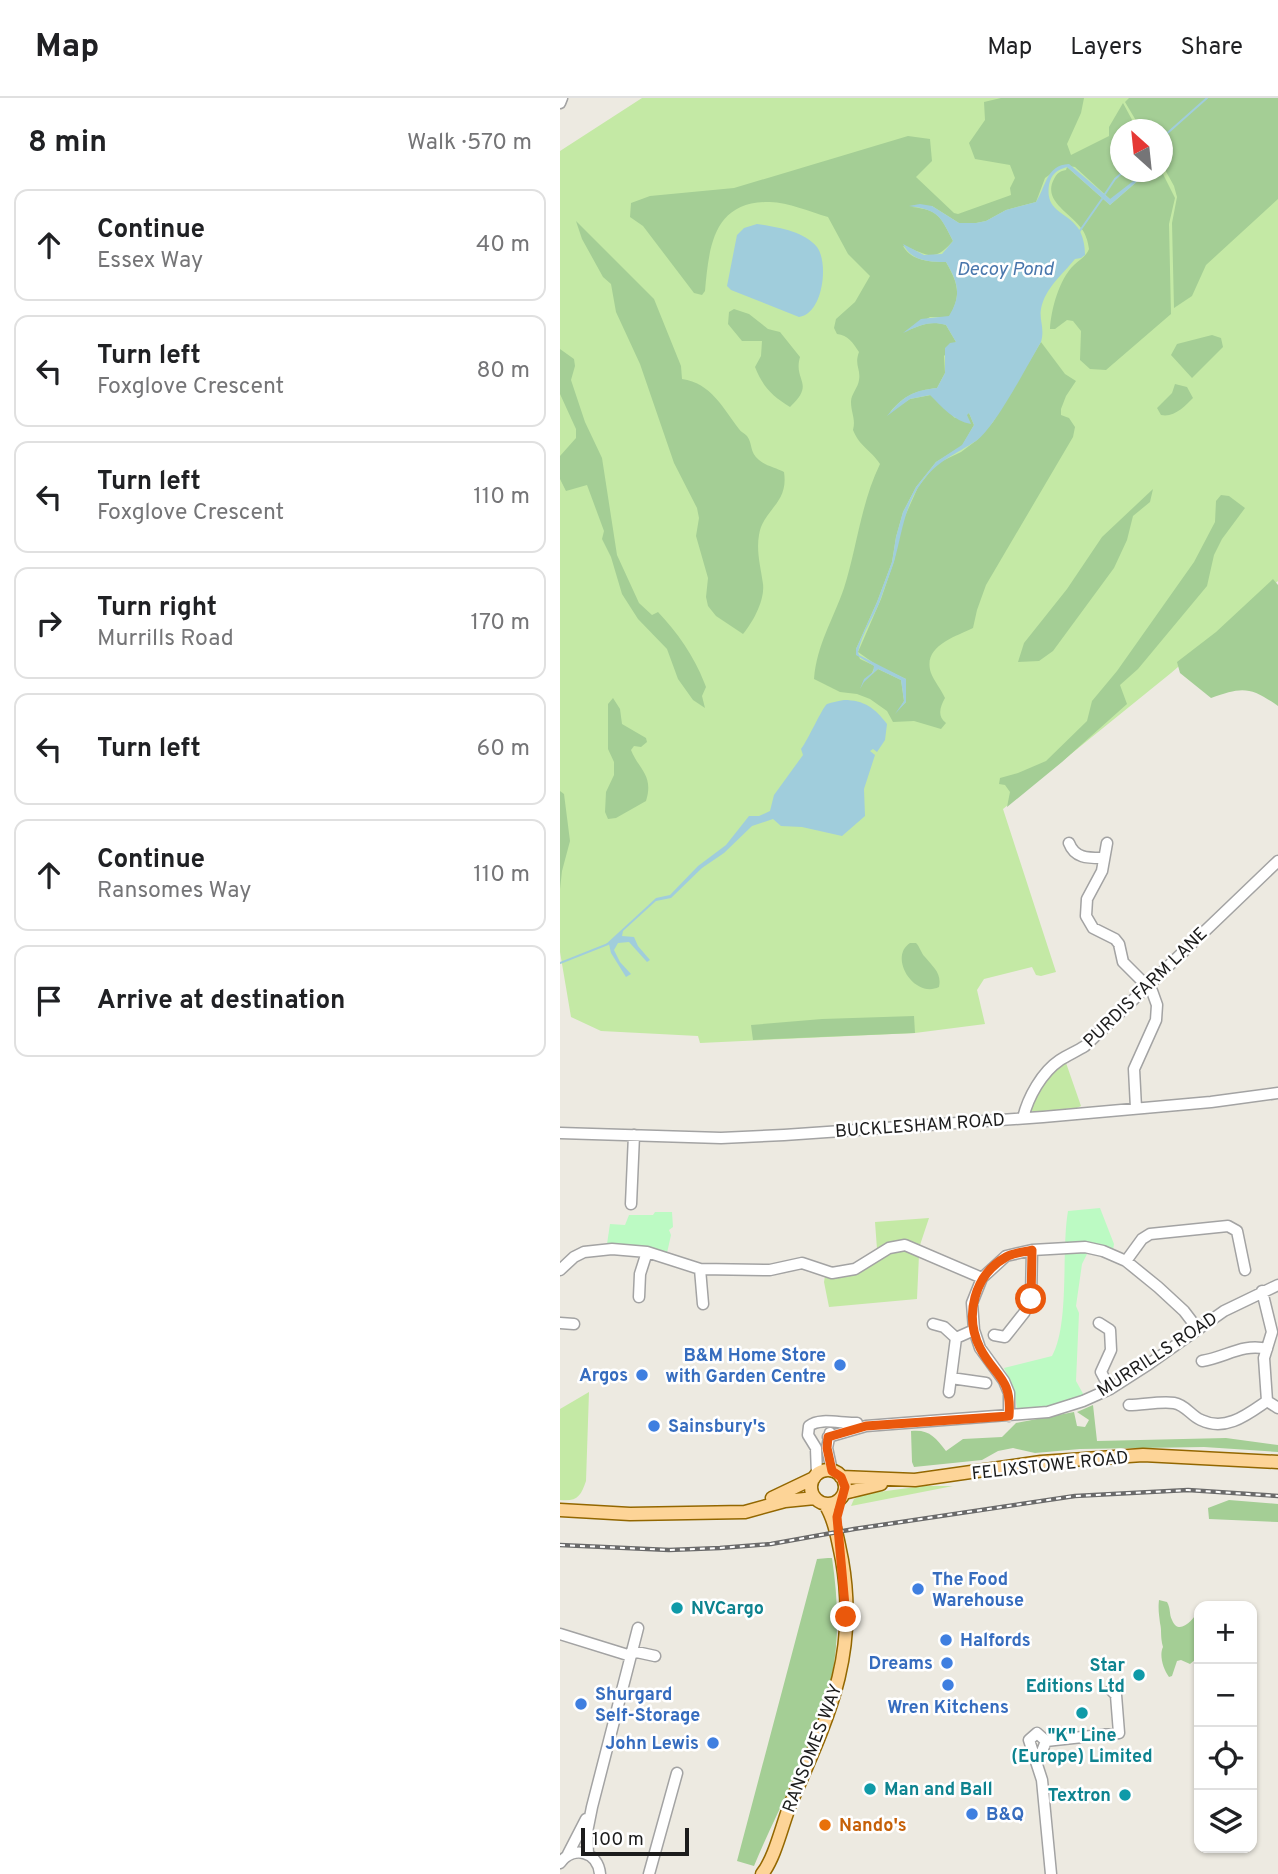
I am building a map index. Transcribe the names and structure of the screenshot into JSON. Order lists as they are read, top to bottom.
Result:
{
  "streets": {
    "main road": ["FELIXSTOWE ROAD", "RANSOMES WAY"],
    "street": ["PURDIS FARM LANE", "BUCKLESHAM ROAD", "MURRILLS ROAD"]
  },
  "crossings": [
    ["PURDIS FARM LANE", "BUCKLESHAM ROAD"],
    ["FELIXSTOWE ROAD", "RANSOMES WAY"]
  ],
  "water": ["Decoy Pond"],
  "places": [
    "B&M Home Store with Garden Centre",
    "Argos",
    "Sainsbury's",
    "The Food Warehouse",
    "NVCargo",
    "Halfords",
    "Dreams",
    "Star Editions Ltd",
    "Wren Kitchens",
    "Shurgard Self-Storage",
    "\"K\" Line (Europe) Limited",
    "John Lewis",
    "Man and Ball",
    "Textron",
    "B&Q",
    "Nando's"
  ],
  "scale_bar": "100 m",
  "north": "top left",
  "page": {
    "header": "Map",
    "nav": ["Map", "Layers", "Share"],
    "heading": ["8 min", "Walk · 570 m"],
    "list": [
      ["Continue", "Essex Way", "40 m"],
      ["Turn left", "Foxglove Crescent", "80 m"],
      ["Turn left", "Foxglove Crescent", "110 m"],
      ["Turn right", "Murrills Road", "170 m"],
      ["Turn left", "60 m"],
      ["Continue", "Ransomes Way", "110 m"],
      "Arrive at destination"
    ],
    "map_buttons": ["+", "−"],
    "scale": "100 m"
  }
}
